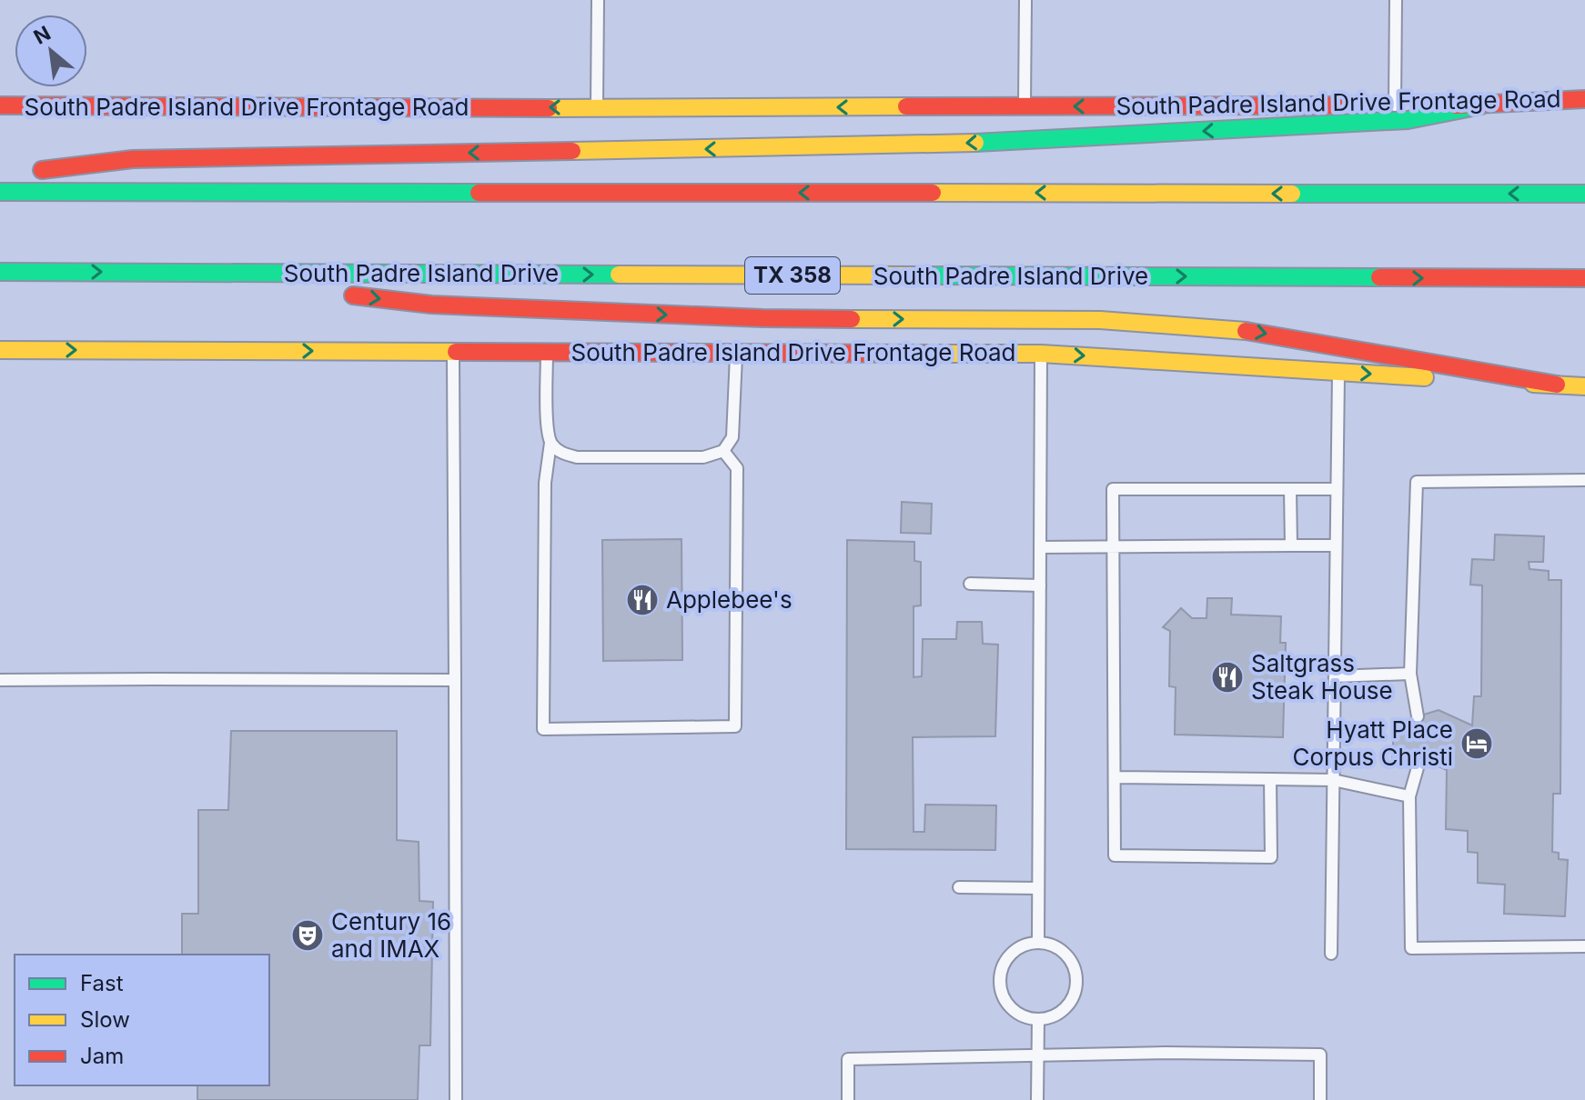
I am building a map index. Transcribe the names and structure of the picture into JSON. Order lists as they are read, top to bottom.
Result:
{
  "streets": {
    "main road": ["South Padre Island Drive Frontage Road", "South Padre Island Drive", "TX 358"]
  },
  "places": {
    "restaurant": ["Applebee's", "Saltgrass Steak House"],
    "hotel": ["Hyatt Place Corpus Christi"],
    "theatre": ["Century 16 and IMAX"]
  },
  "legend": ["Fast", "Slow", "Jam"],
  "north": "top left"
}
